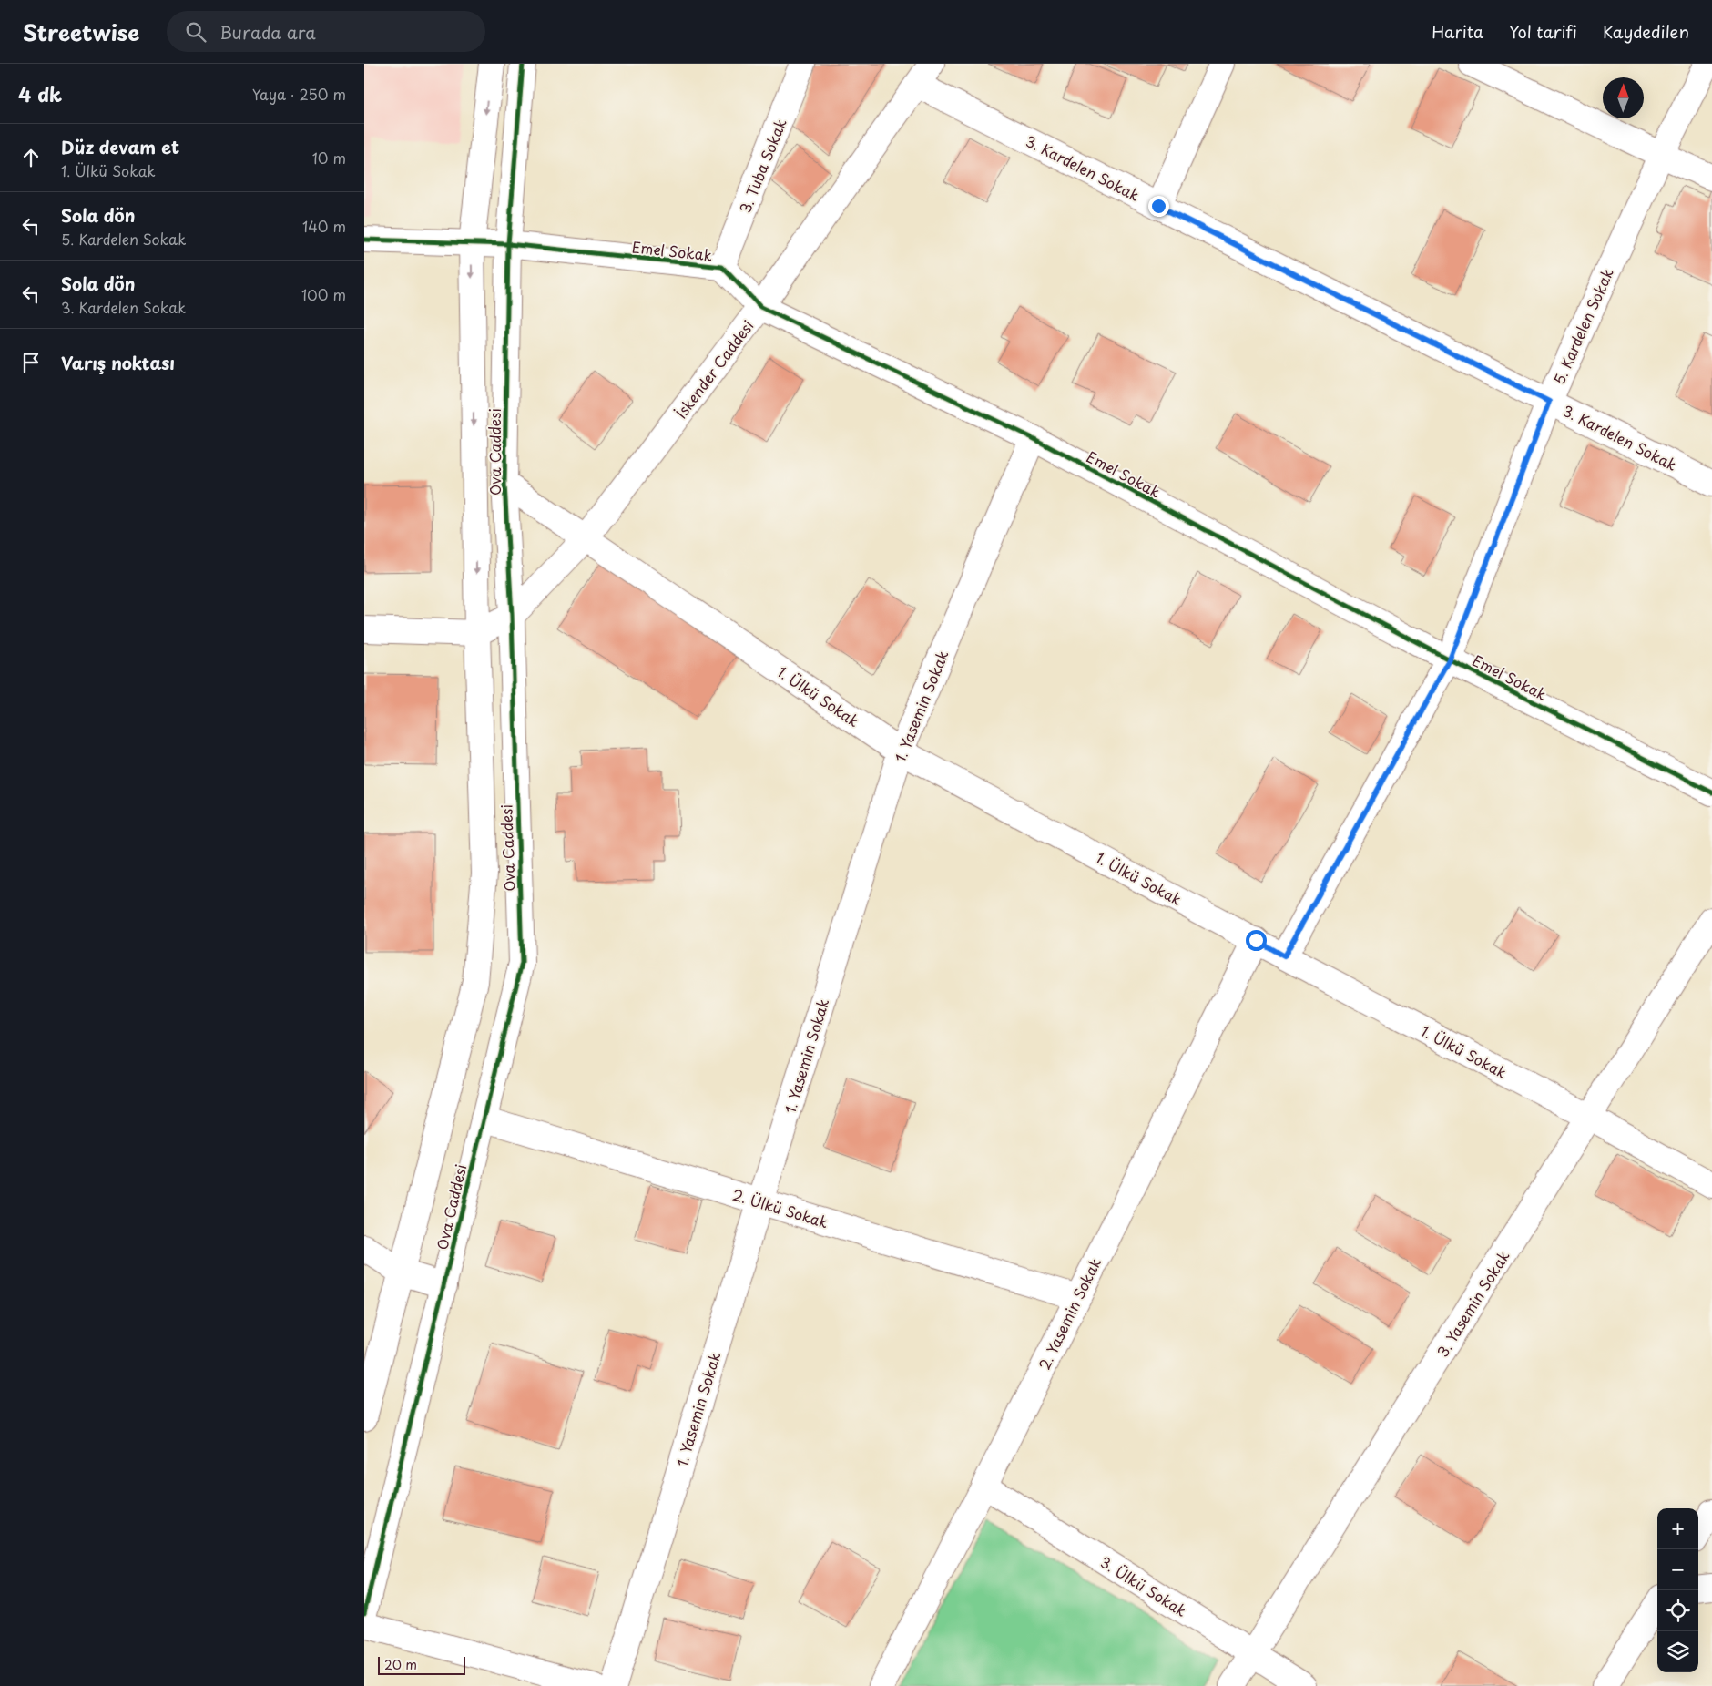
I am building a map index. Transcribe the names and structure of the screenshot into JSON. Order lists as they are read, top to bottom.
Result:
{
  "streets": {
    "street": [
      "3. Tuba Sokak",
      "3. Kardelen Sokak",
      "Emel Sokak",
      "5. Kardelen Sokak",
      "İskender Caddesi",
      "Ova Caddesi",
      "1. Ülkü Sokak",
      "1. Yasemin Sokak",
      "2. Ülkü Sokak",
      "3. Yasemin Sokak",
      "2. Yasemin Sokak",
      "3. Ülkü Sokak"
    ]
  },
  "crossings": [
    ["3. Tuba Sokak", "Emel Sokak"],
    ["3. Kardelen Sokak", "5. Kardelen Sokak"],
    ["3. Kardelen Sokak", "İskender Caddesi"],
    ["Emel Sokak", "5. Kardelen Sokak"],
    ["Emel Sokak", "İskender Caddesi"],
    ["Emel Sokak", "Ova Caddesi"],
    ["Emel Sokak", "1. Yasemin Sokak"],
    ["5. Kardelen Sokak", "1. Ülkü Sokak"],
    ["İskender Caddesi", "Ova Caddesi"],
    ["İskender Caddesi", "1. Ülkü Sokak"],
    ["Ova Caddesi", "1. Ülkü Sokak"],
    ["Ova Caddesi", "2. Ülkü Sokak"],
    ["1. Ülkü Sokak", "1. Yasemin Sokak"],
    ["1. Ülkü Sokak", "3. Yasemin Sokak"],
    ["1. Ülkü Sokak", "2. Yasemin Sokak"],
    ["1. Yasemin Sokak", "2. Ülkü Sokak"],
    ["2. Ülkü Sokak", "2. Yasemin Sokak"],
    ["3. Yasemin Sokak", "3. Ülkü Sokak"],
    ["2. Yasemin Sokak", "3. Ülkü Sokak"]
  ],
  "scale_bar": "20 m",
  "north": "top",
  "page": {
    "header": "Streetwise",
    "search": "Burada ara",
    "nav": ["Harita", "Yol tarifi", "Kaydedilen"],
    "heading": ["4 dk", "Yaya · 250 m"],
    "list": [
      ["Düz devam et", "1. Ülkü Sokak", "10 m"],
      ["Sola dön", "5. Kardelen Sokak", "140 m"],
      ["Sola dön", "3. Kardelen Sokak", "100 m"],
      "Varış noktası"
    ],
    "map_buttons": ["+", "−"],
    "scale": "20 m"
  }
}
